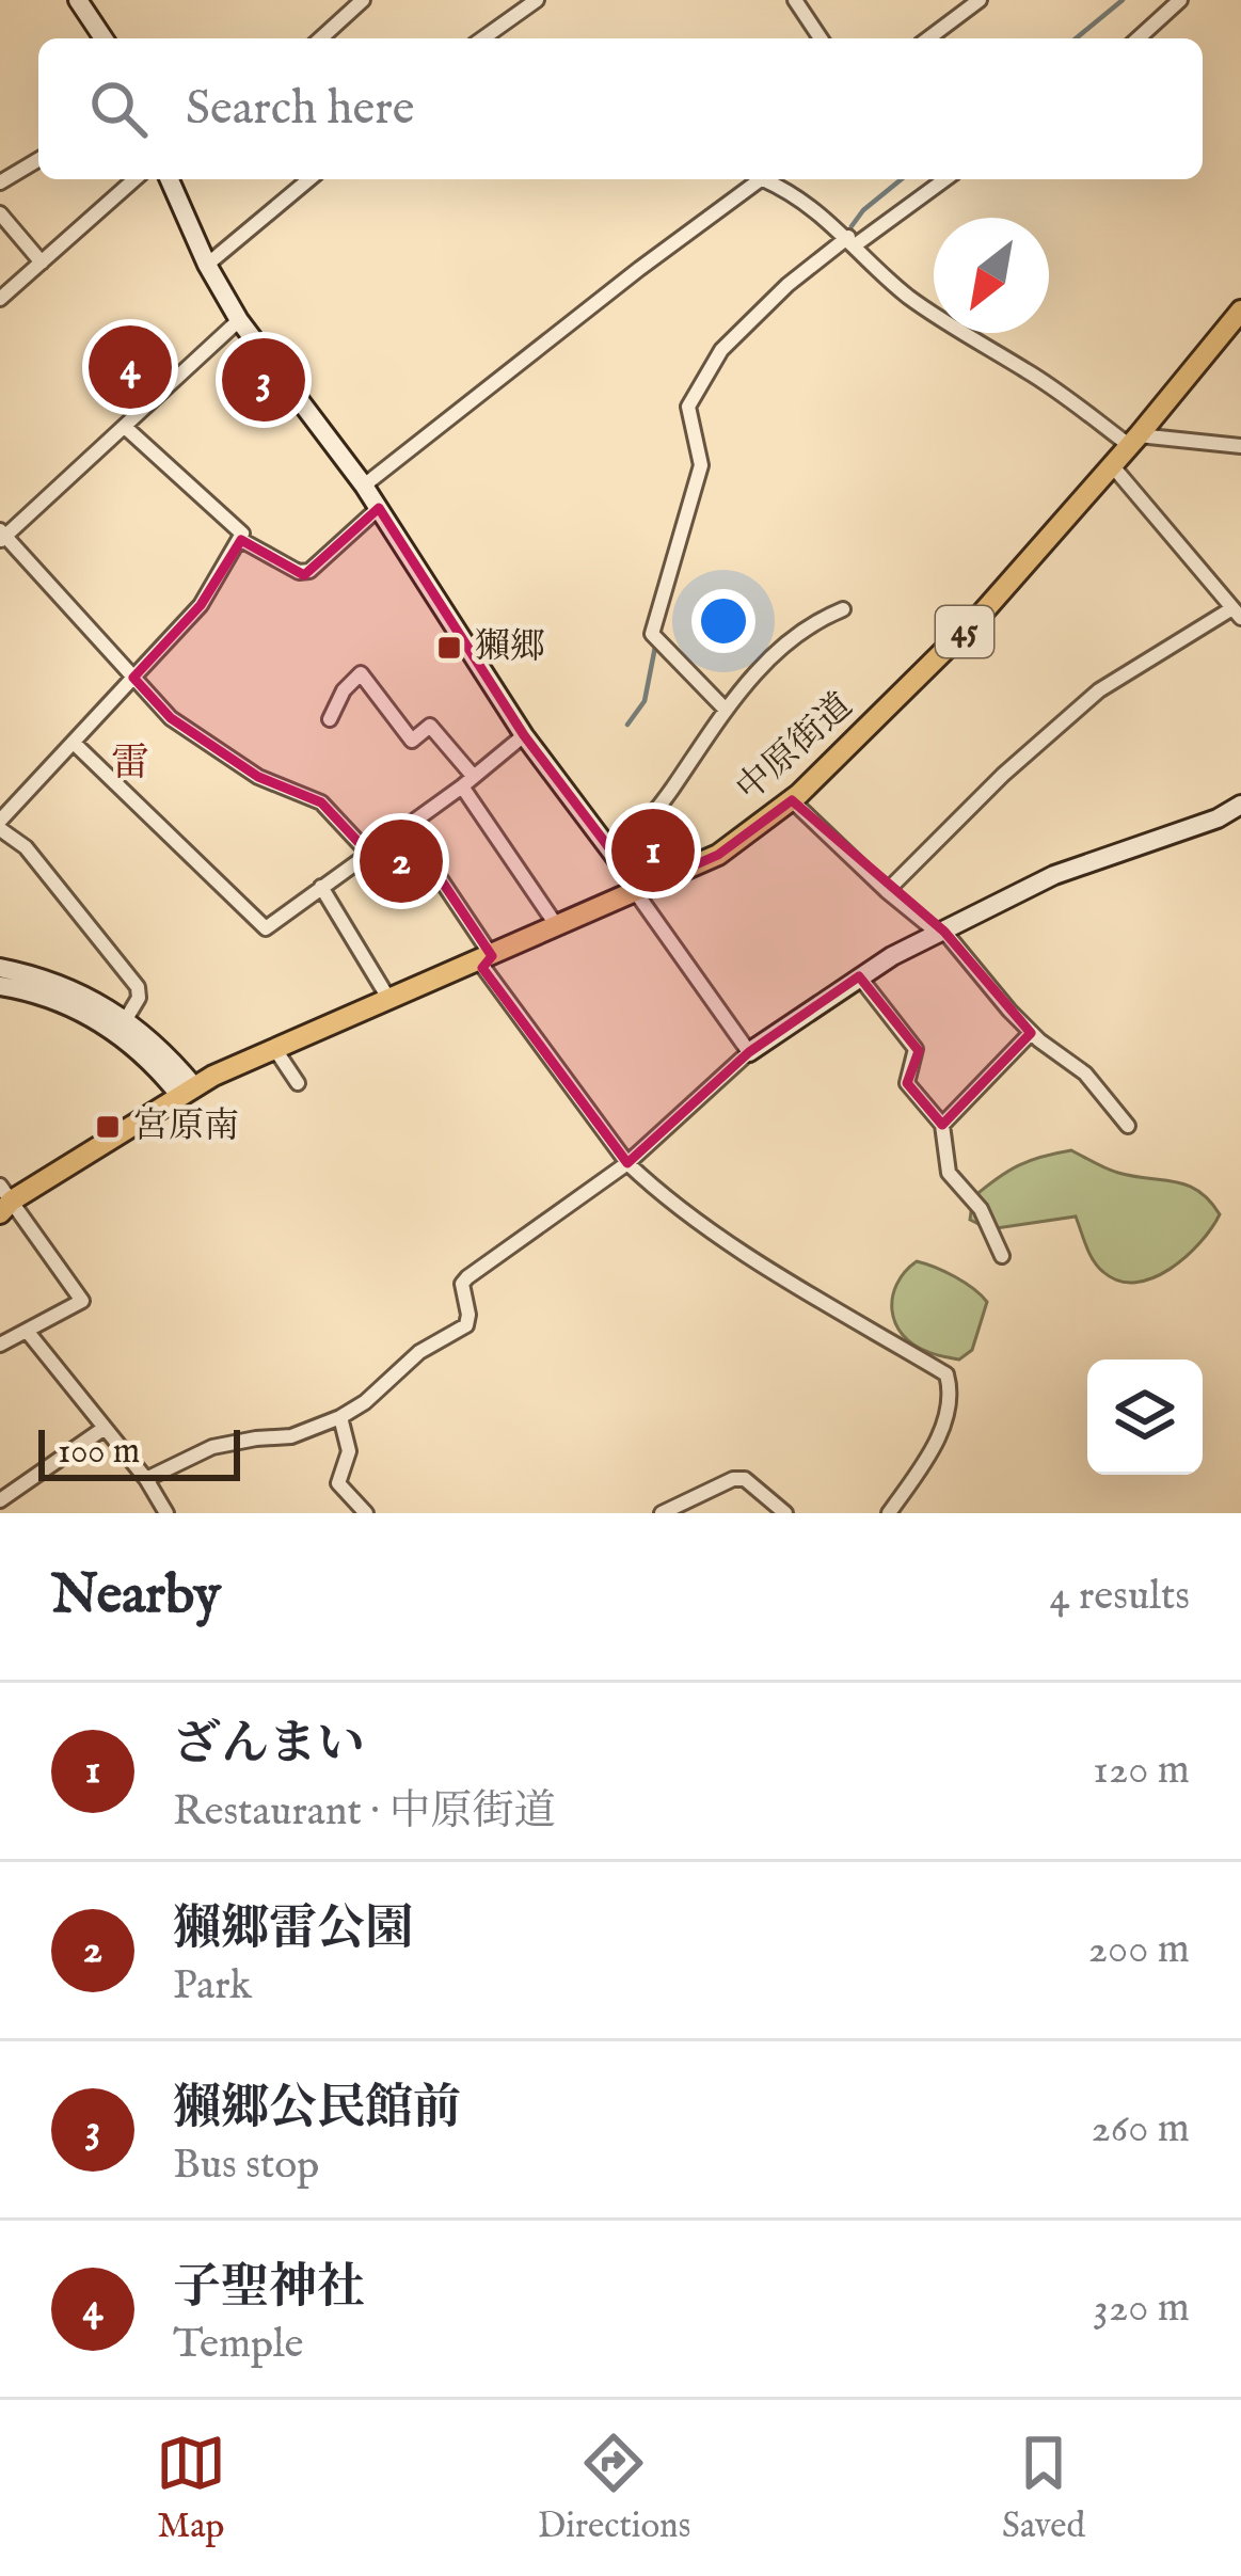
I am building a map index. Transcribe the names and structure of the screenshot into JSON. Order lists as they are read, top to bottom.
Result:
{
  "streets": {
    "main road": ["45", "中原街道"]
  },
  "districts": ["雷"],
  "places": {
    "transit": ["獺郷", "宮原南"]
  },
  "scale_bar": "100 m",
  "north": "bottom left",
  "page": {
    "search": "Search here",
    "pins": [
      "4",
      "3",
      "1",
      "2"
    ],
    "scale": "100 m",
    "heading": ["Nearby", "4 results"],
    "list": [
      {
        "mark": "1",
        "name": "ざんまい",
        "note": "Restaurant · 中原街道",
        "value": "120 m"
      },
      {
        "mark": "2",
        "name": "獺郷雷公園",
        "note": "Park",
        "value": "200 m"
      },
      {
        "mark": "3",
        "name": "獺郷公民館前",
        "note": "Bus stop",
        "value": "260 m"
      },
      {
        "mark": "4",
        "name": "子聖神社",
        "note": "Temple",
        "value": "320 m"
      }
    ],
    "nav": ["Map", "Directions", "Saved"]
  }
}
